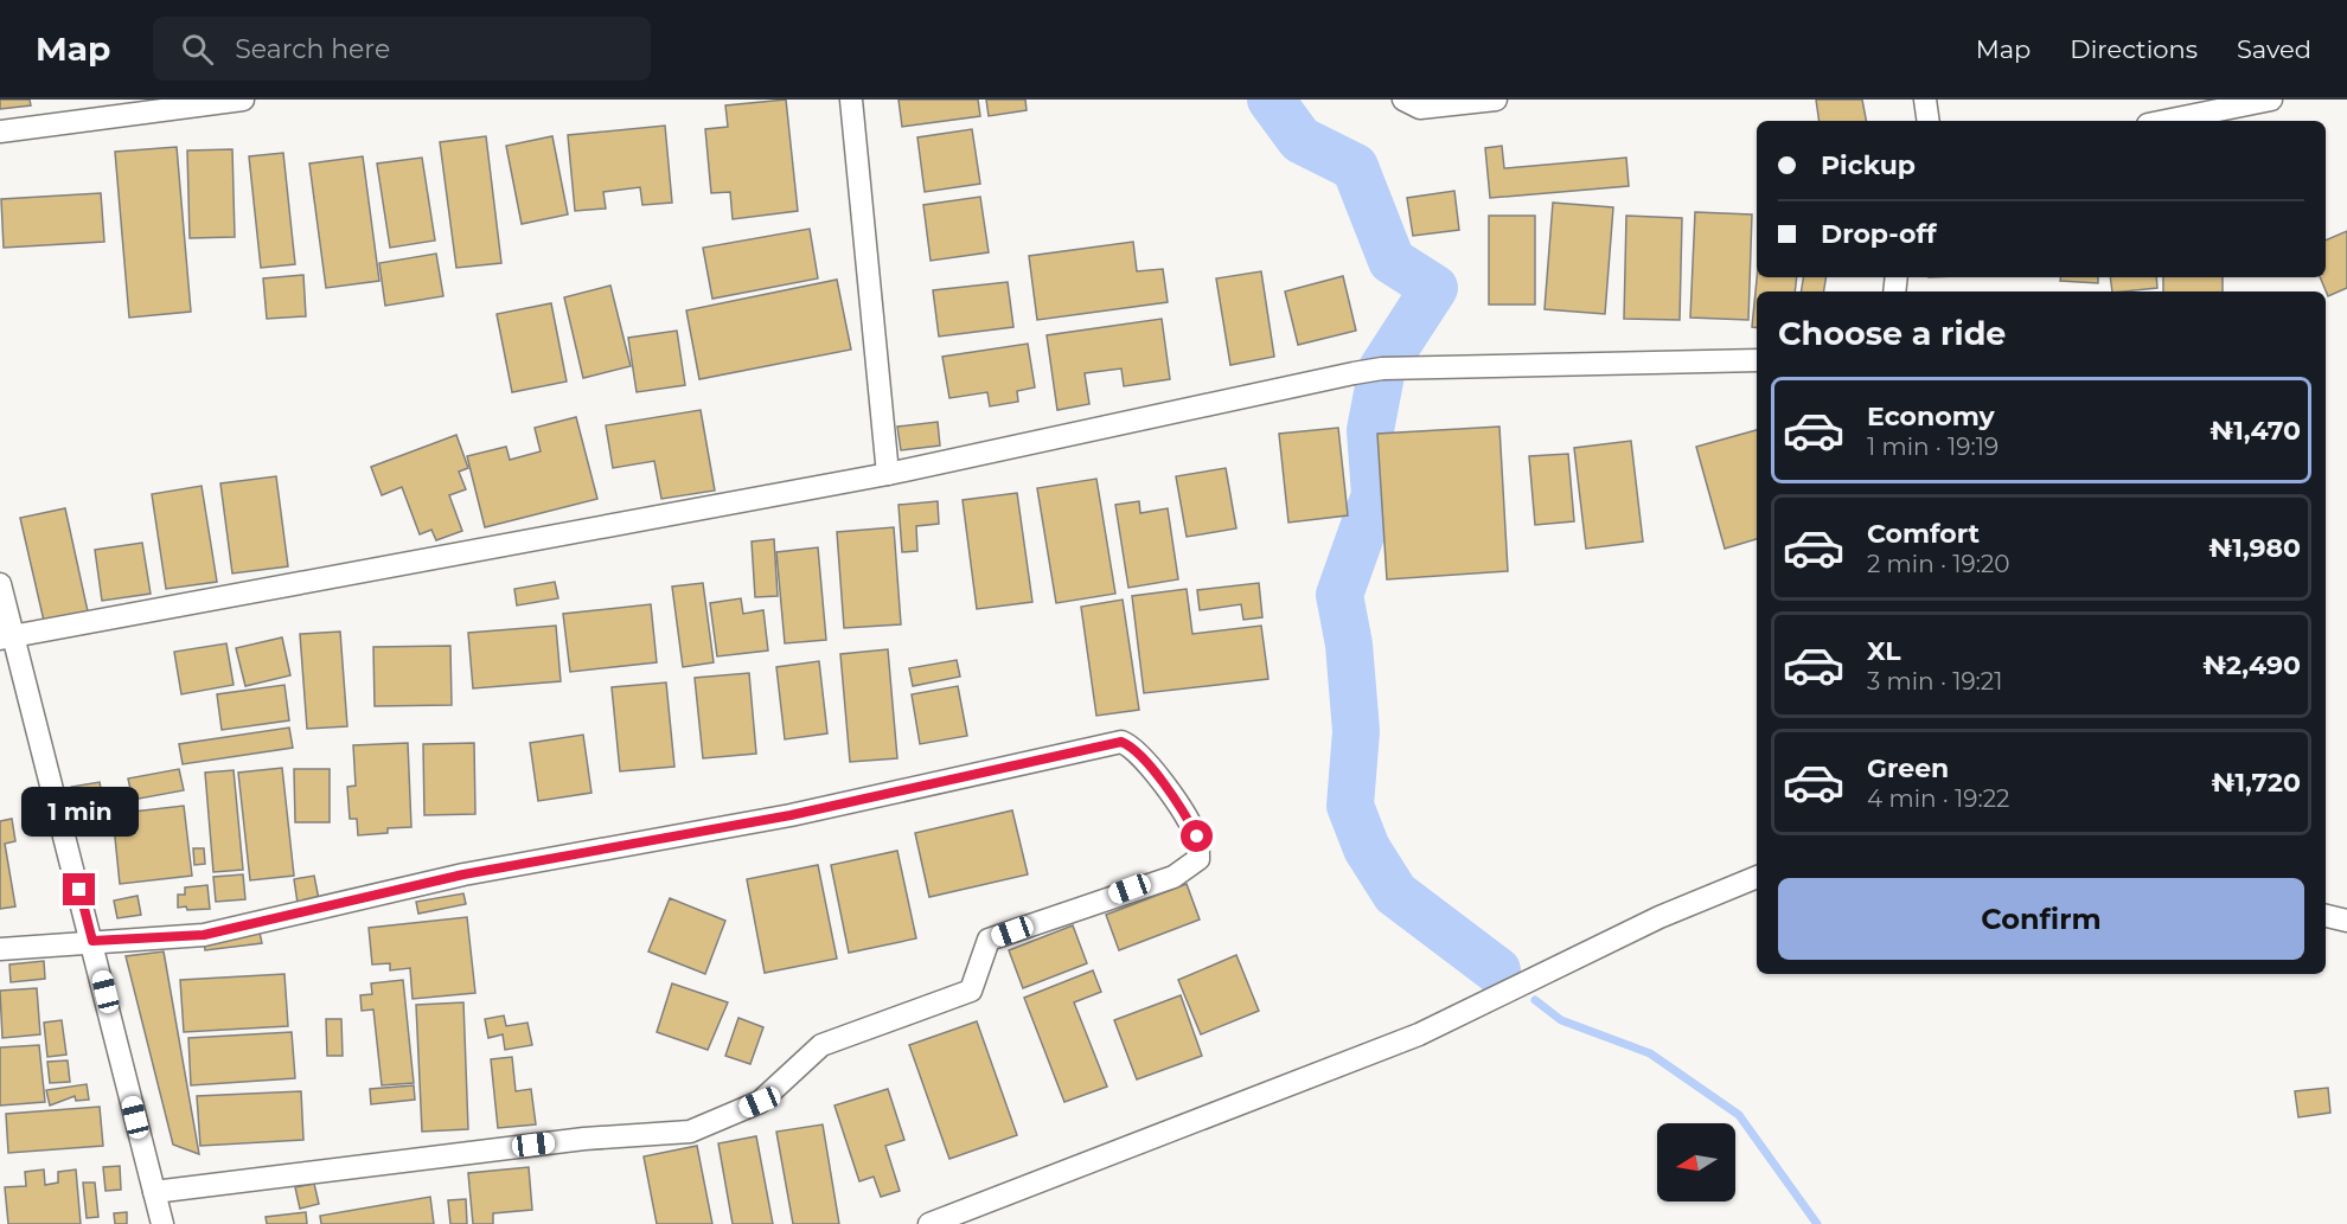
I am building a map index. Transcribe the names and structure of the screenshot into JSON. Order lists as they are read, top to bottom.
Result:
{
  "north": "left",
  "page": {
    "header": "Map",
    "search": "Search here",
    "nav": ["Map", "Directions", "Saved"],
    "banner": ["Pickup", "Drop-off"],
    "heading": "Choose a ride",
    "list": [
      {
        "name": "Economy",
        "note": "1 min · 19:19",
        "value": "₦1,470"
      },
      {
        "name": "Comfort",
        "note": "2 min · 19:20",
        "value": "₦1,980"
      },
      {
        "name": "XL",
        "note": "3 min · 19:21",
        "value": "₦2,490"
      },
      {
        "name": "Green",
        "note": "4 min · 19:22",
        "value": "₦1,720"
      }
    ],
    "bubble": "1 min",
    "buttons": "Confirm"
  }
}
